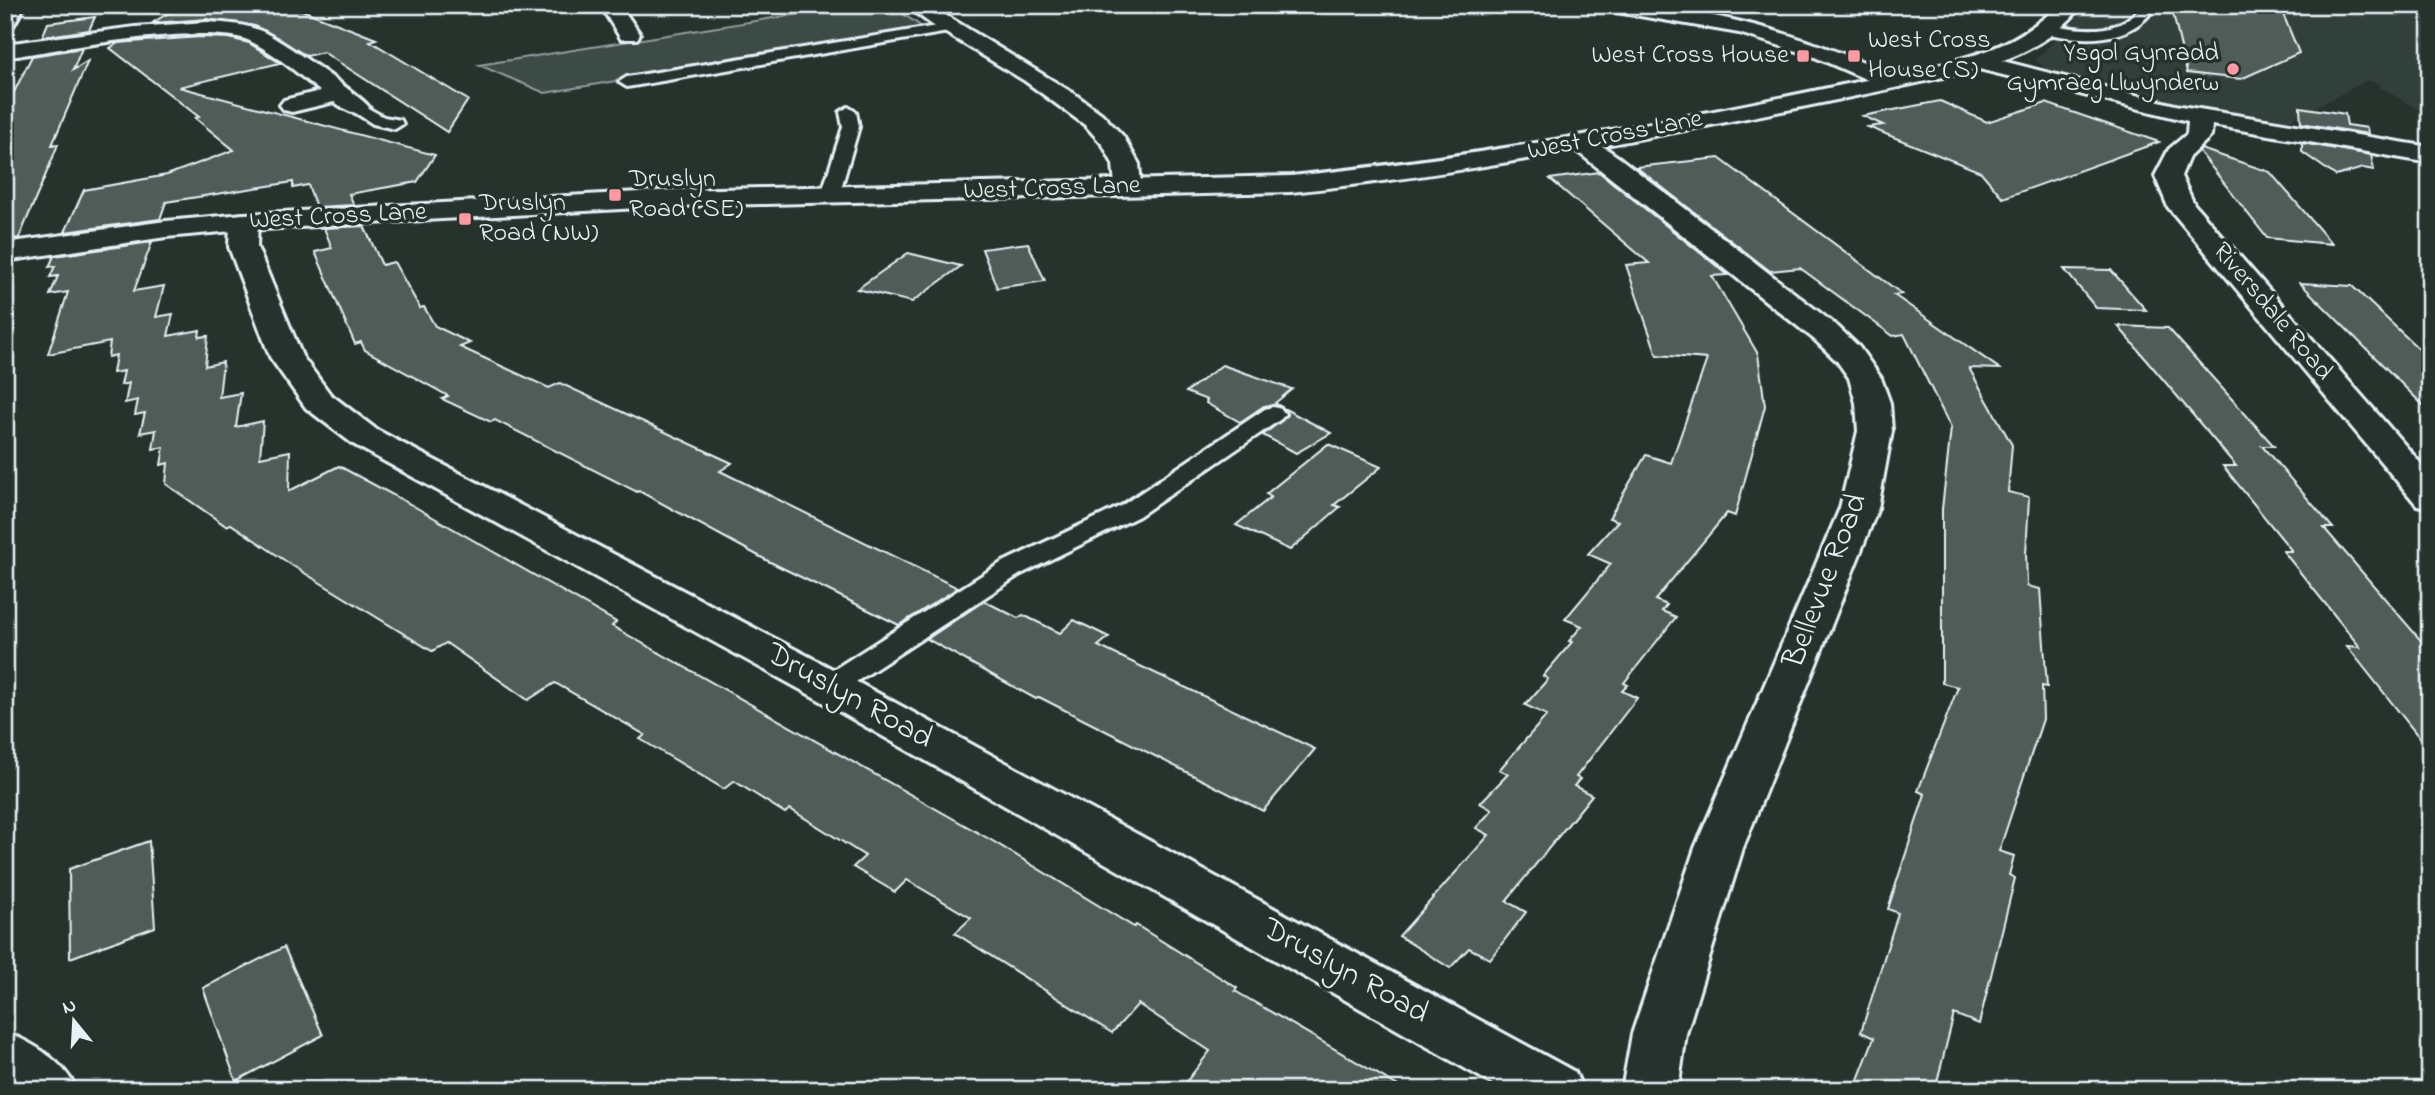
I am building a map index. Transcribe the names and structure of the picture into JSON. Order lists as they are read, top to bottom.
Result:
{
  "streets": {
    "street": [
      "West Cross Lane",
      "Riversdale Road",
      "Bellevue Road",
      "Druslyn Road"
    ]
  },
  "crossings": [
    ["West Cross Lane", "Bellevue Road"],
    ["West Cross Lane", "Druslyn Road"]
  ],
  "places": {
    "transit": [
      "West Cross House",
      "West Cross House (S)",
      "Druslyn Road (SE)",
      "Druslyn Road (NW)"
    ],
    "other": ["Ysgol Gynradd Gymraeg Llwynderw"]
  },
  "north": "top"
}
